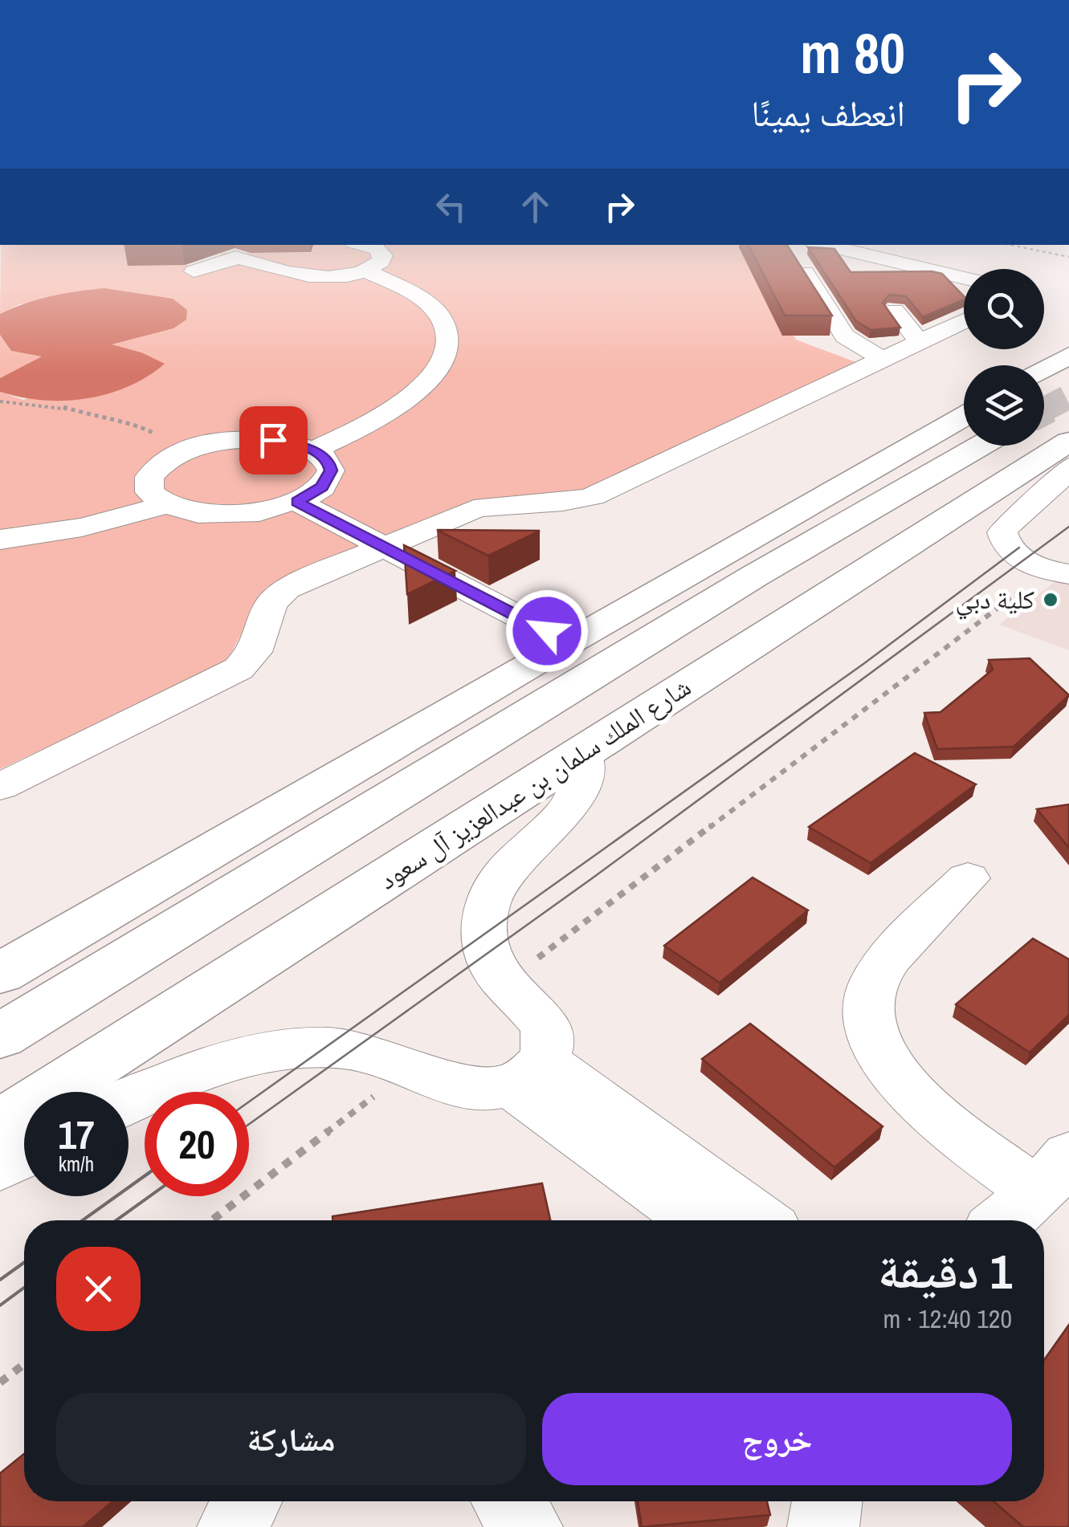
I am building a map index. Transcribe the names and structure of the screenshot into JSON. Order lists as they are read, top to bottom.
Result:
{
  "streets": {
    "main road": ["شارع الملك سلمان بن عبدالعزيز آل سعود"]
  },
  "places": ["كلية دبي"],
  "page": {
    "turn": ["80 m", "انعطف يمينًا"],
    "speed": "17 km/h",
    "limit": "20",
    "heading": ["1 دقيقة", "120 m · 12:40"],
    "buttons": ["خروج", "مشاركة"]
  }
}
